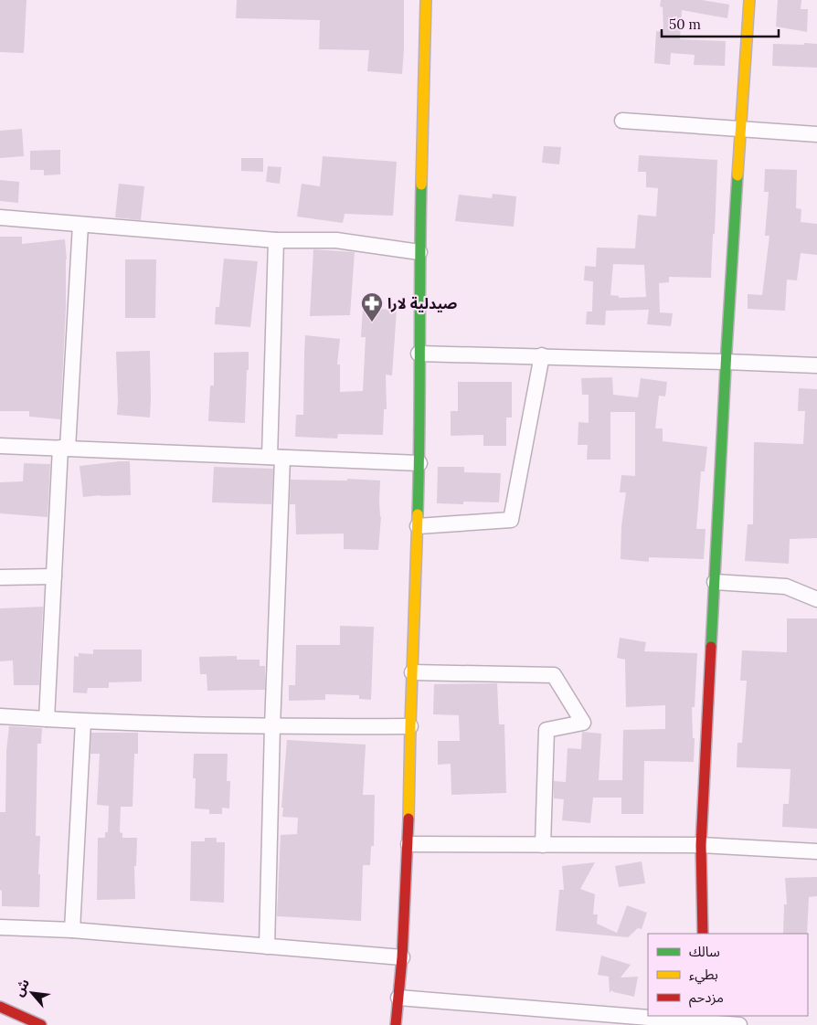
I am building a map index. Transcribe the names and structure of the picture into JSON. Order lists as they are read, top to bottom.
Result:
{
  "places": {
    "pharmacy": ["صيدلية لارا"]
  },
  "legend": ["سالك", "بطيء", "مزدحم"],
  "scale_bar": "50 m",
  "north": "top left"
}
